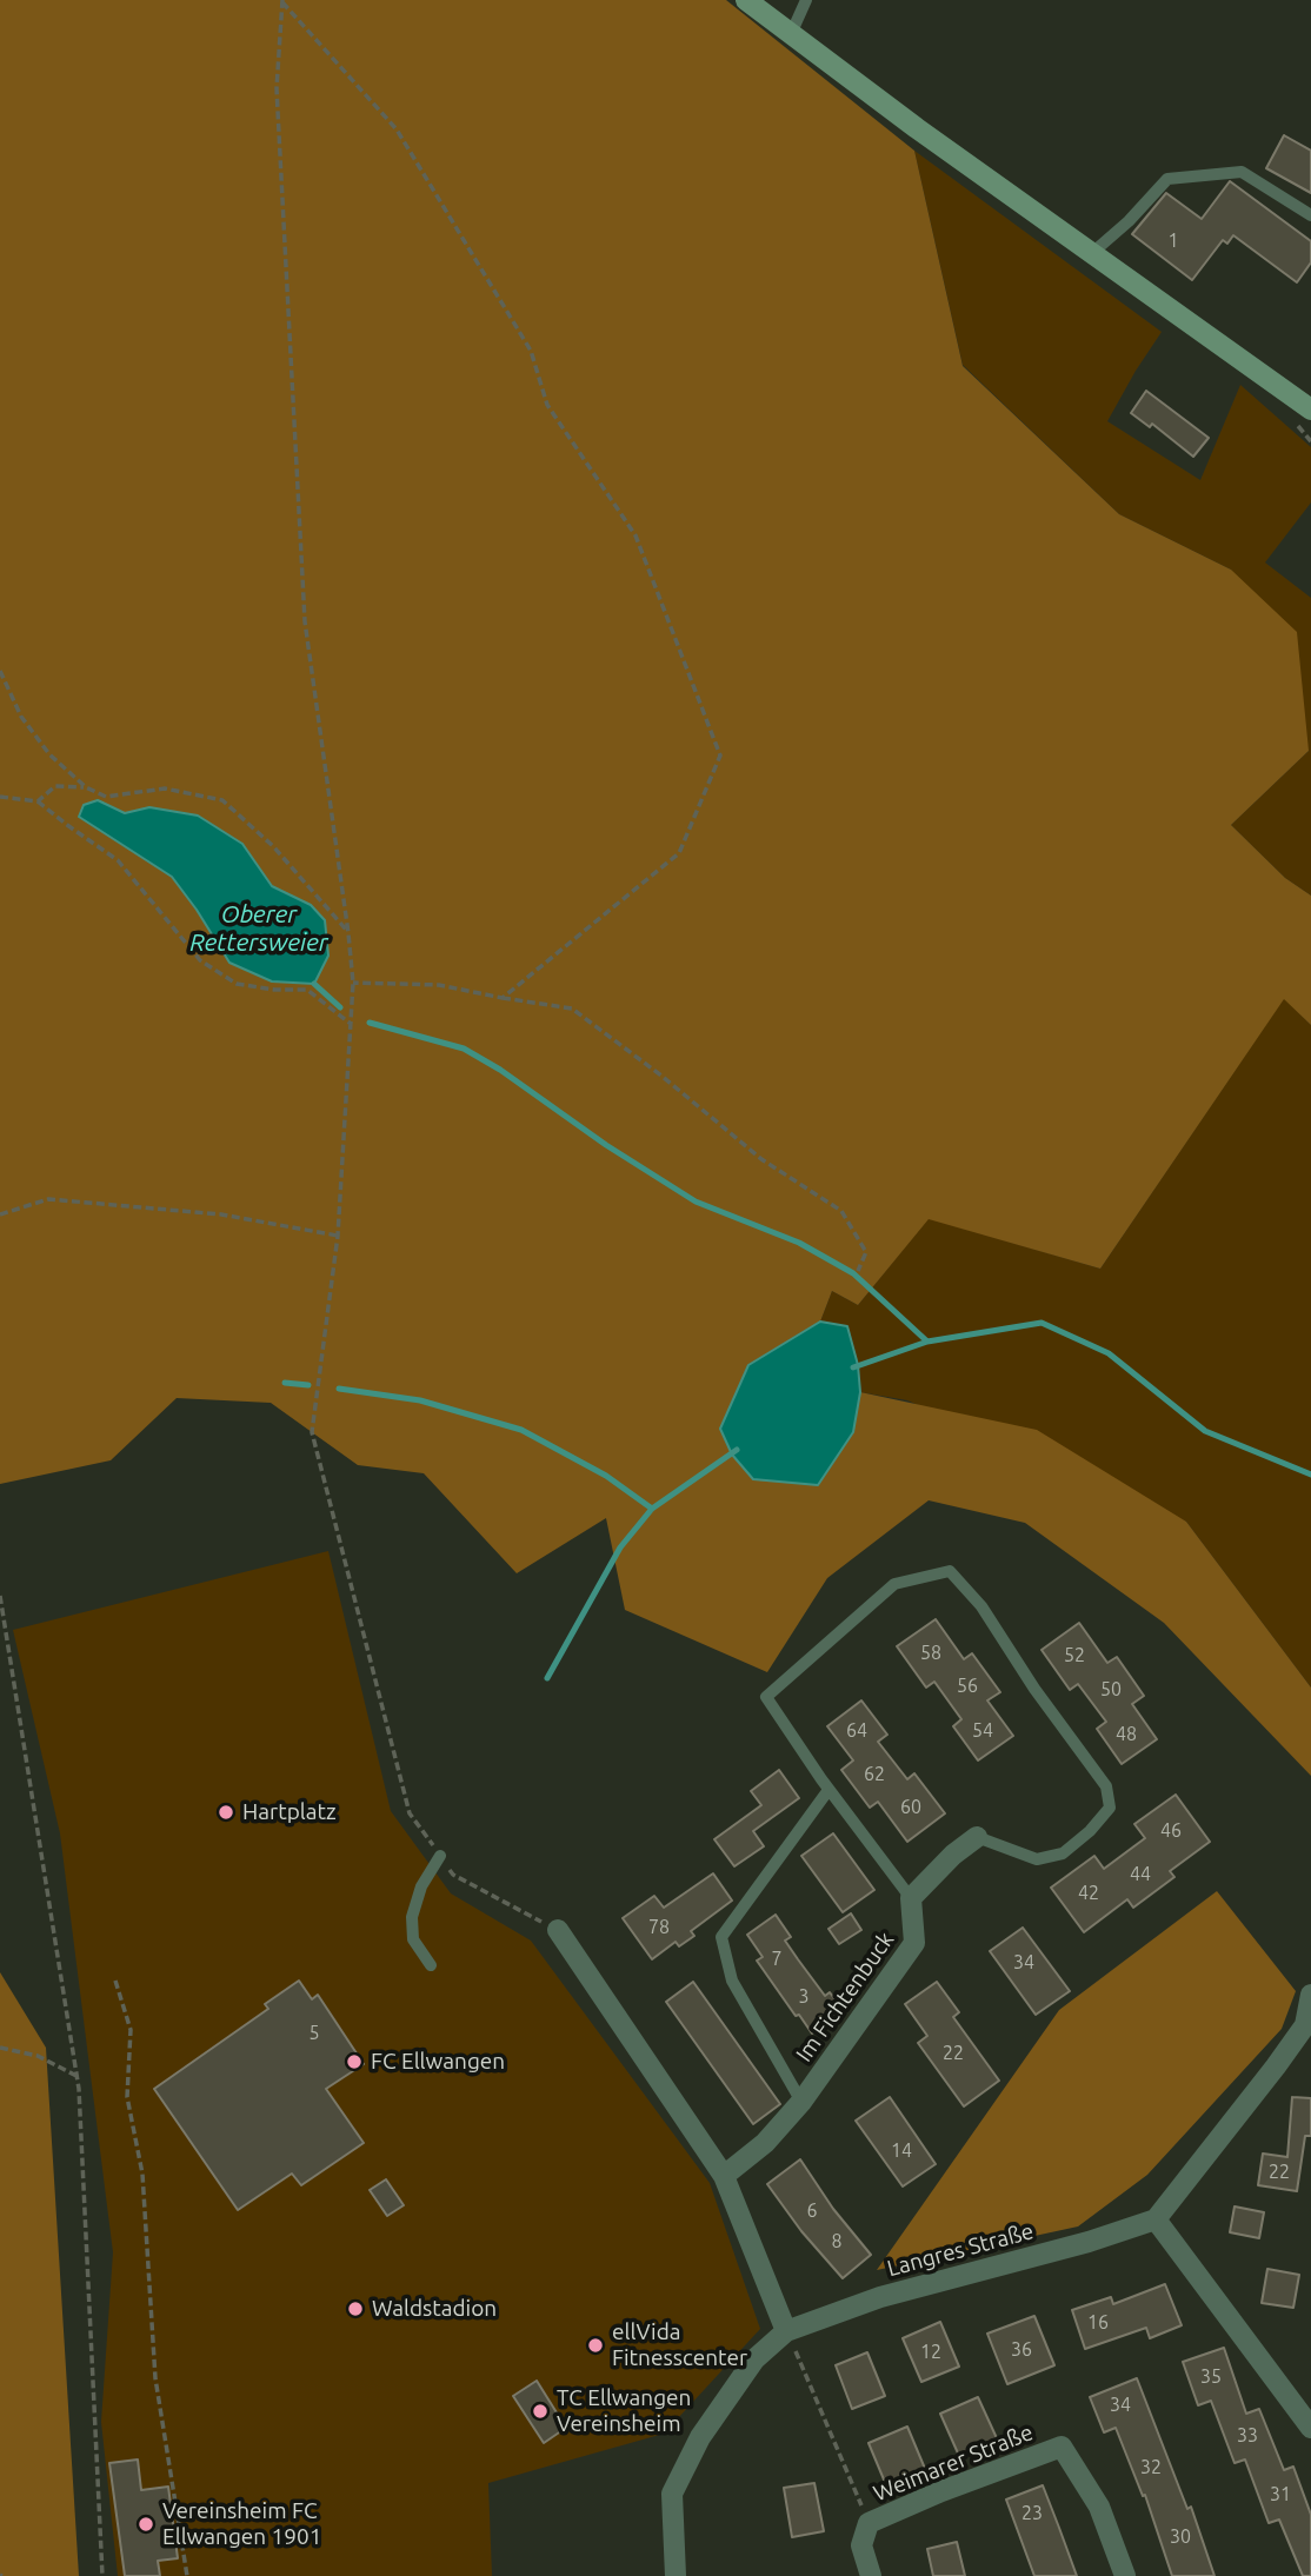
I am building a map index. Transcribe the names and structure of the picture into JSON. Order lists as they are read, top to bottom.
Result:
{
  "streets": {
    "street": ["Im Fichtenbuck", "Langres Straße", "Weimarer Straße"]
  },
  "water": ["Oberer Rettersweier"],
  "places": [
    "Hartplatz",
    "FC Ellwangen",
    "Waldstadion",
    "ellVida Fitnesscenter",
    "TC Ellwangen Vereinsheim",
    "Vereinsheim FC Ellwangen 1901"
  ],
  "house_numbers": [
    "1",
    "58",
    "52",
    "56",
    "50",
    "64",
    "54",
    "48",
    "62",
    "60",
    "46",
    "44",
    "42",
    "78",
    "7",
    "34",
    "3",
    "5",
    "22",
    "14",
    "22",
    "6",
    "8",
    "16",
    "36",
    "12",
    "35",
    "34",
    "33",
    "32",
    "31",
    "23",
    "30"
  ]
}
